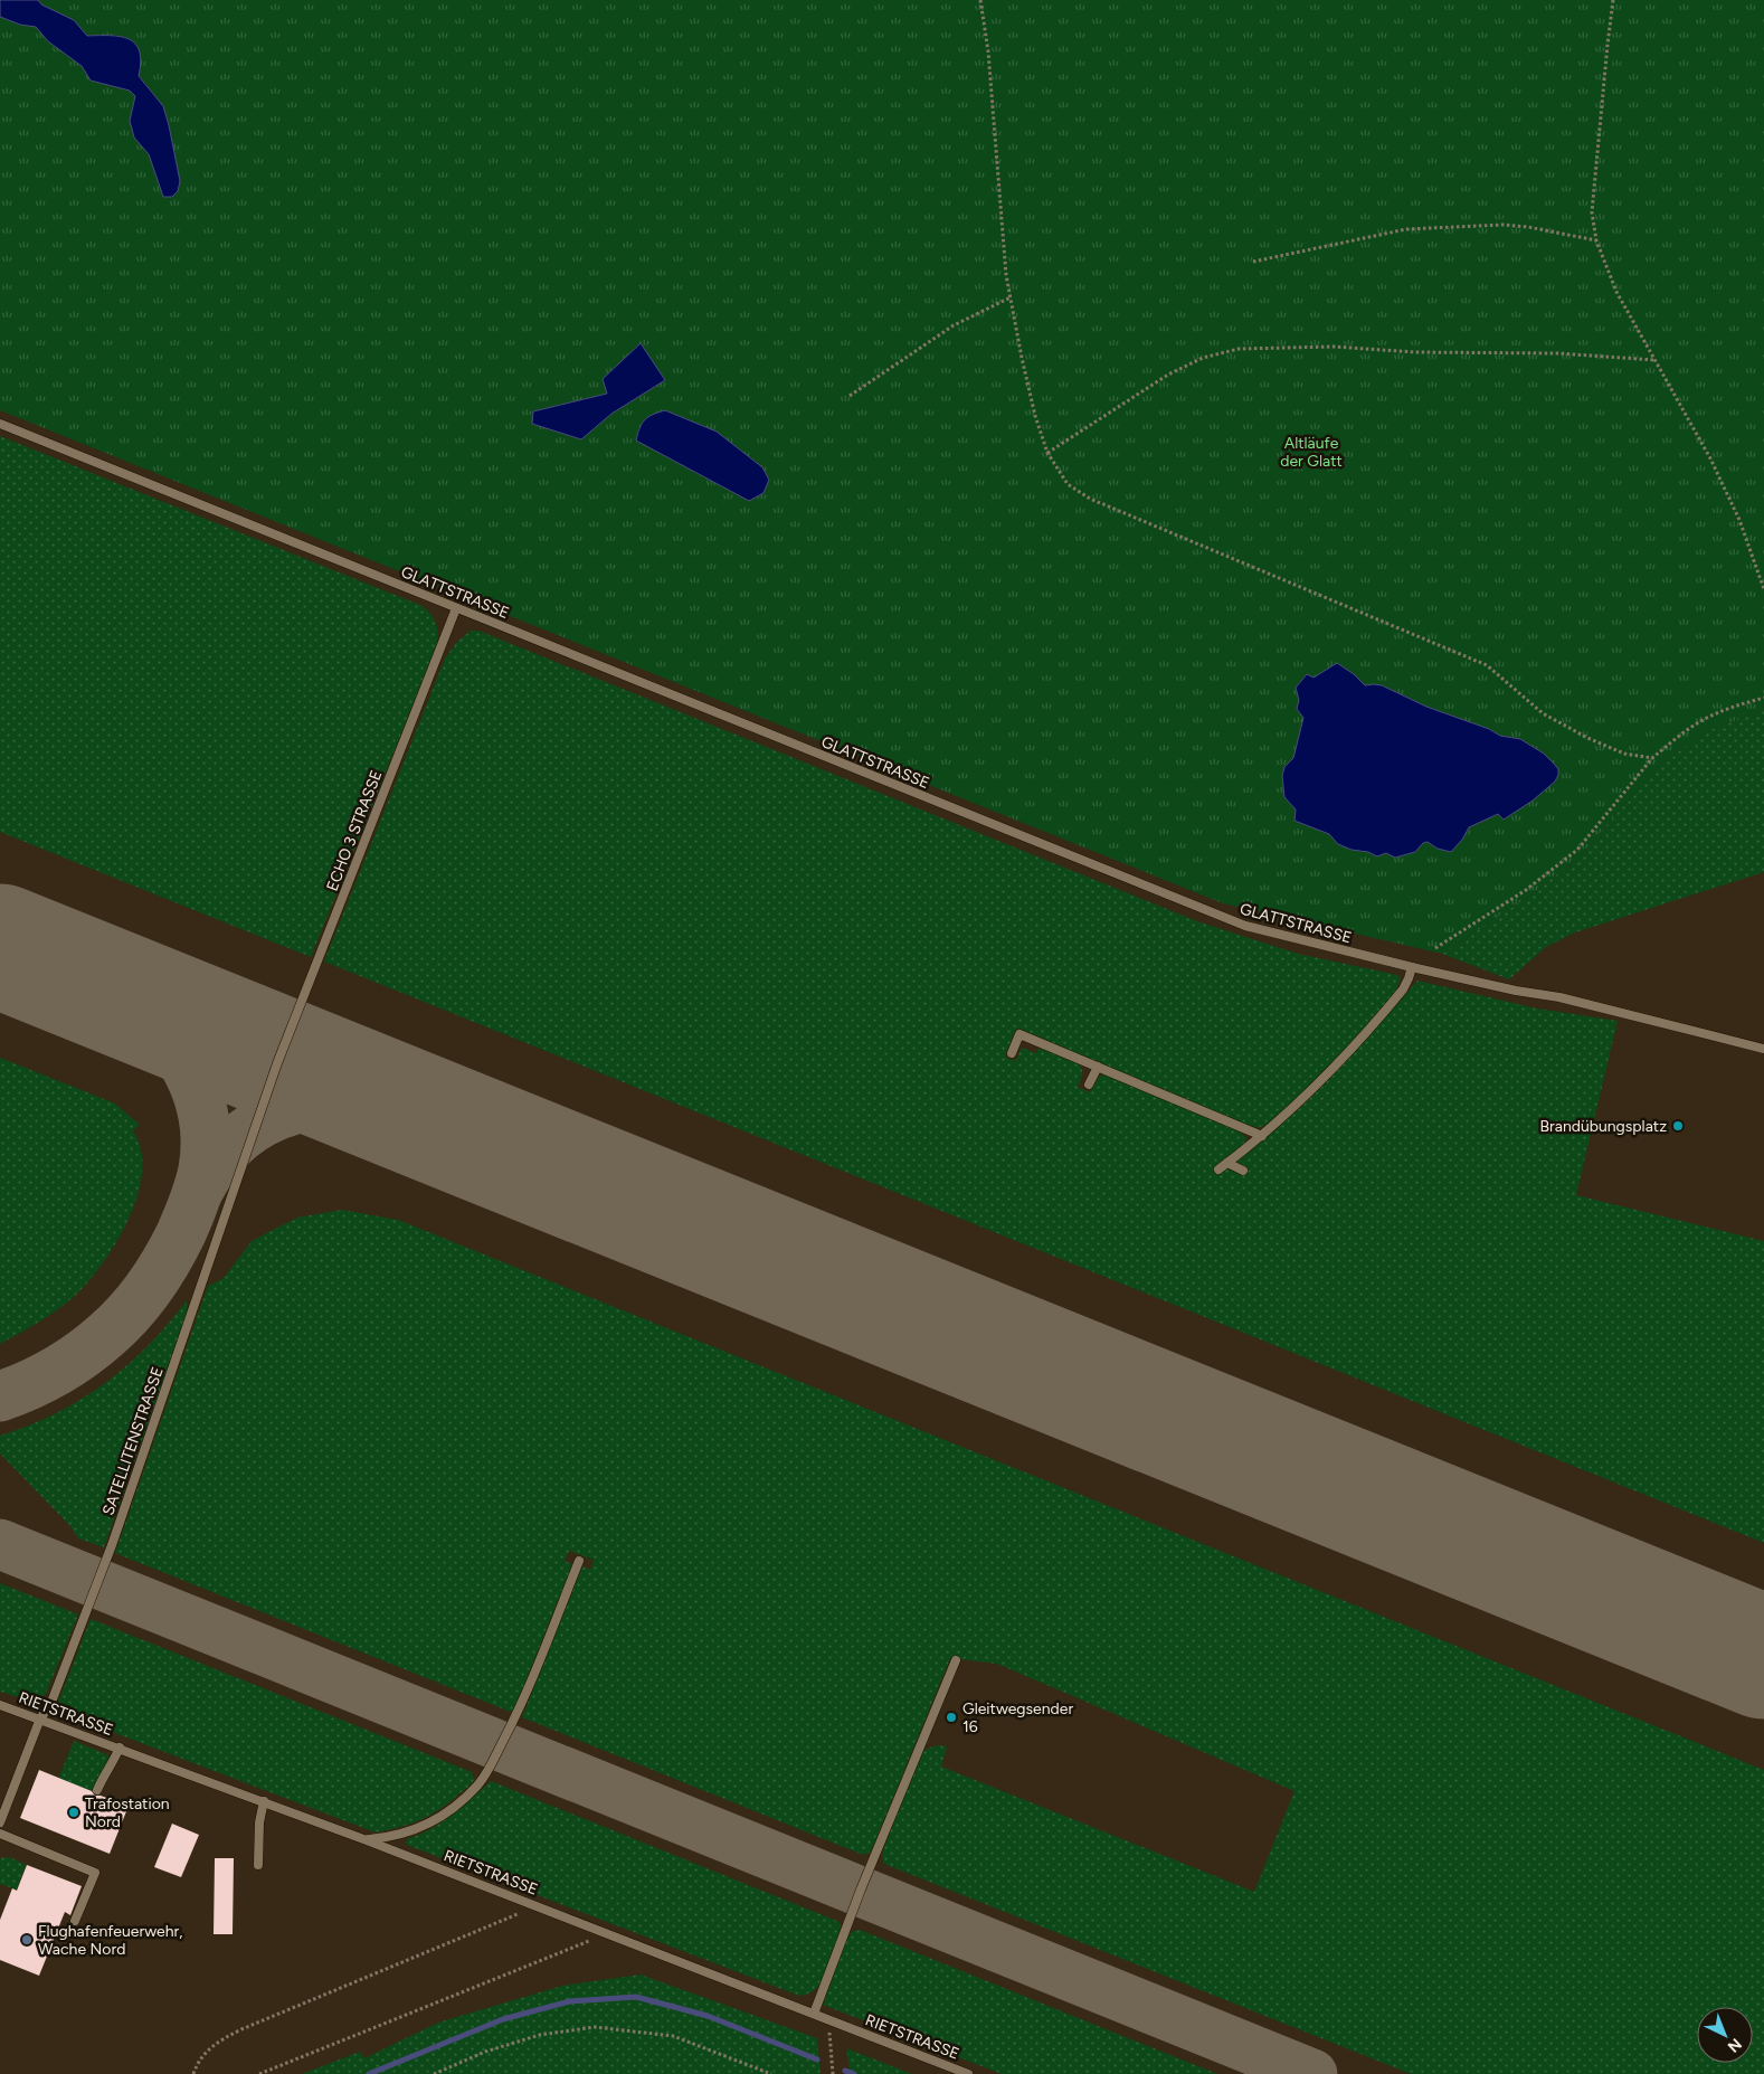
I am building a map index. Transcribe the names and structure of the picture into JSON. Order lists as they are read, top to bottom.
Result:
{
  "streets": {
    "lane": [
      "GLATTSTRASSE",
      "ECHO 3 STRASSE",
      "SATELLITENSTRASSE",
      "RIETSTRASSE"
    ]
  },
  "crossings": [
    ["GLATTSTRASSE", "ECHO 3 STRASSE"],
    ["ECHO 3 STRASSE", "SATELLITENSTRASSE"],
    ["SATELLITENSTRASSE", "RIETSTRASSE"]
  ],
  "parks": ["Altläufe der Glatt"],
  "places": [
    "Brandübungsplatz",
    "Gleitwegsender 16",
    "Trafostation Nord",
    "Flughafenfeuerwehr, Wache Nord"
  ],
  "north": "bottom right"
}
